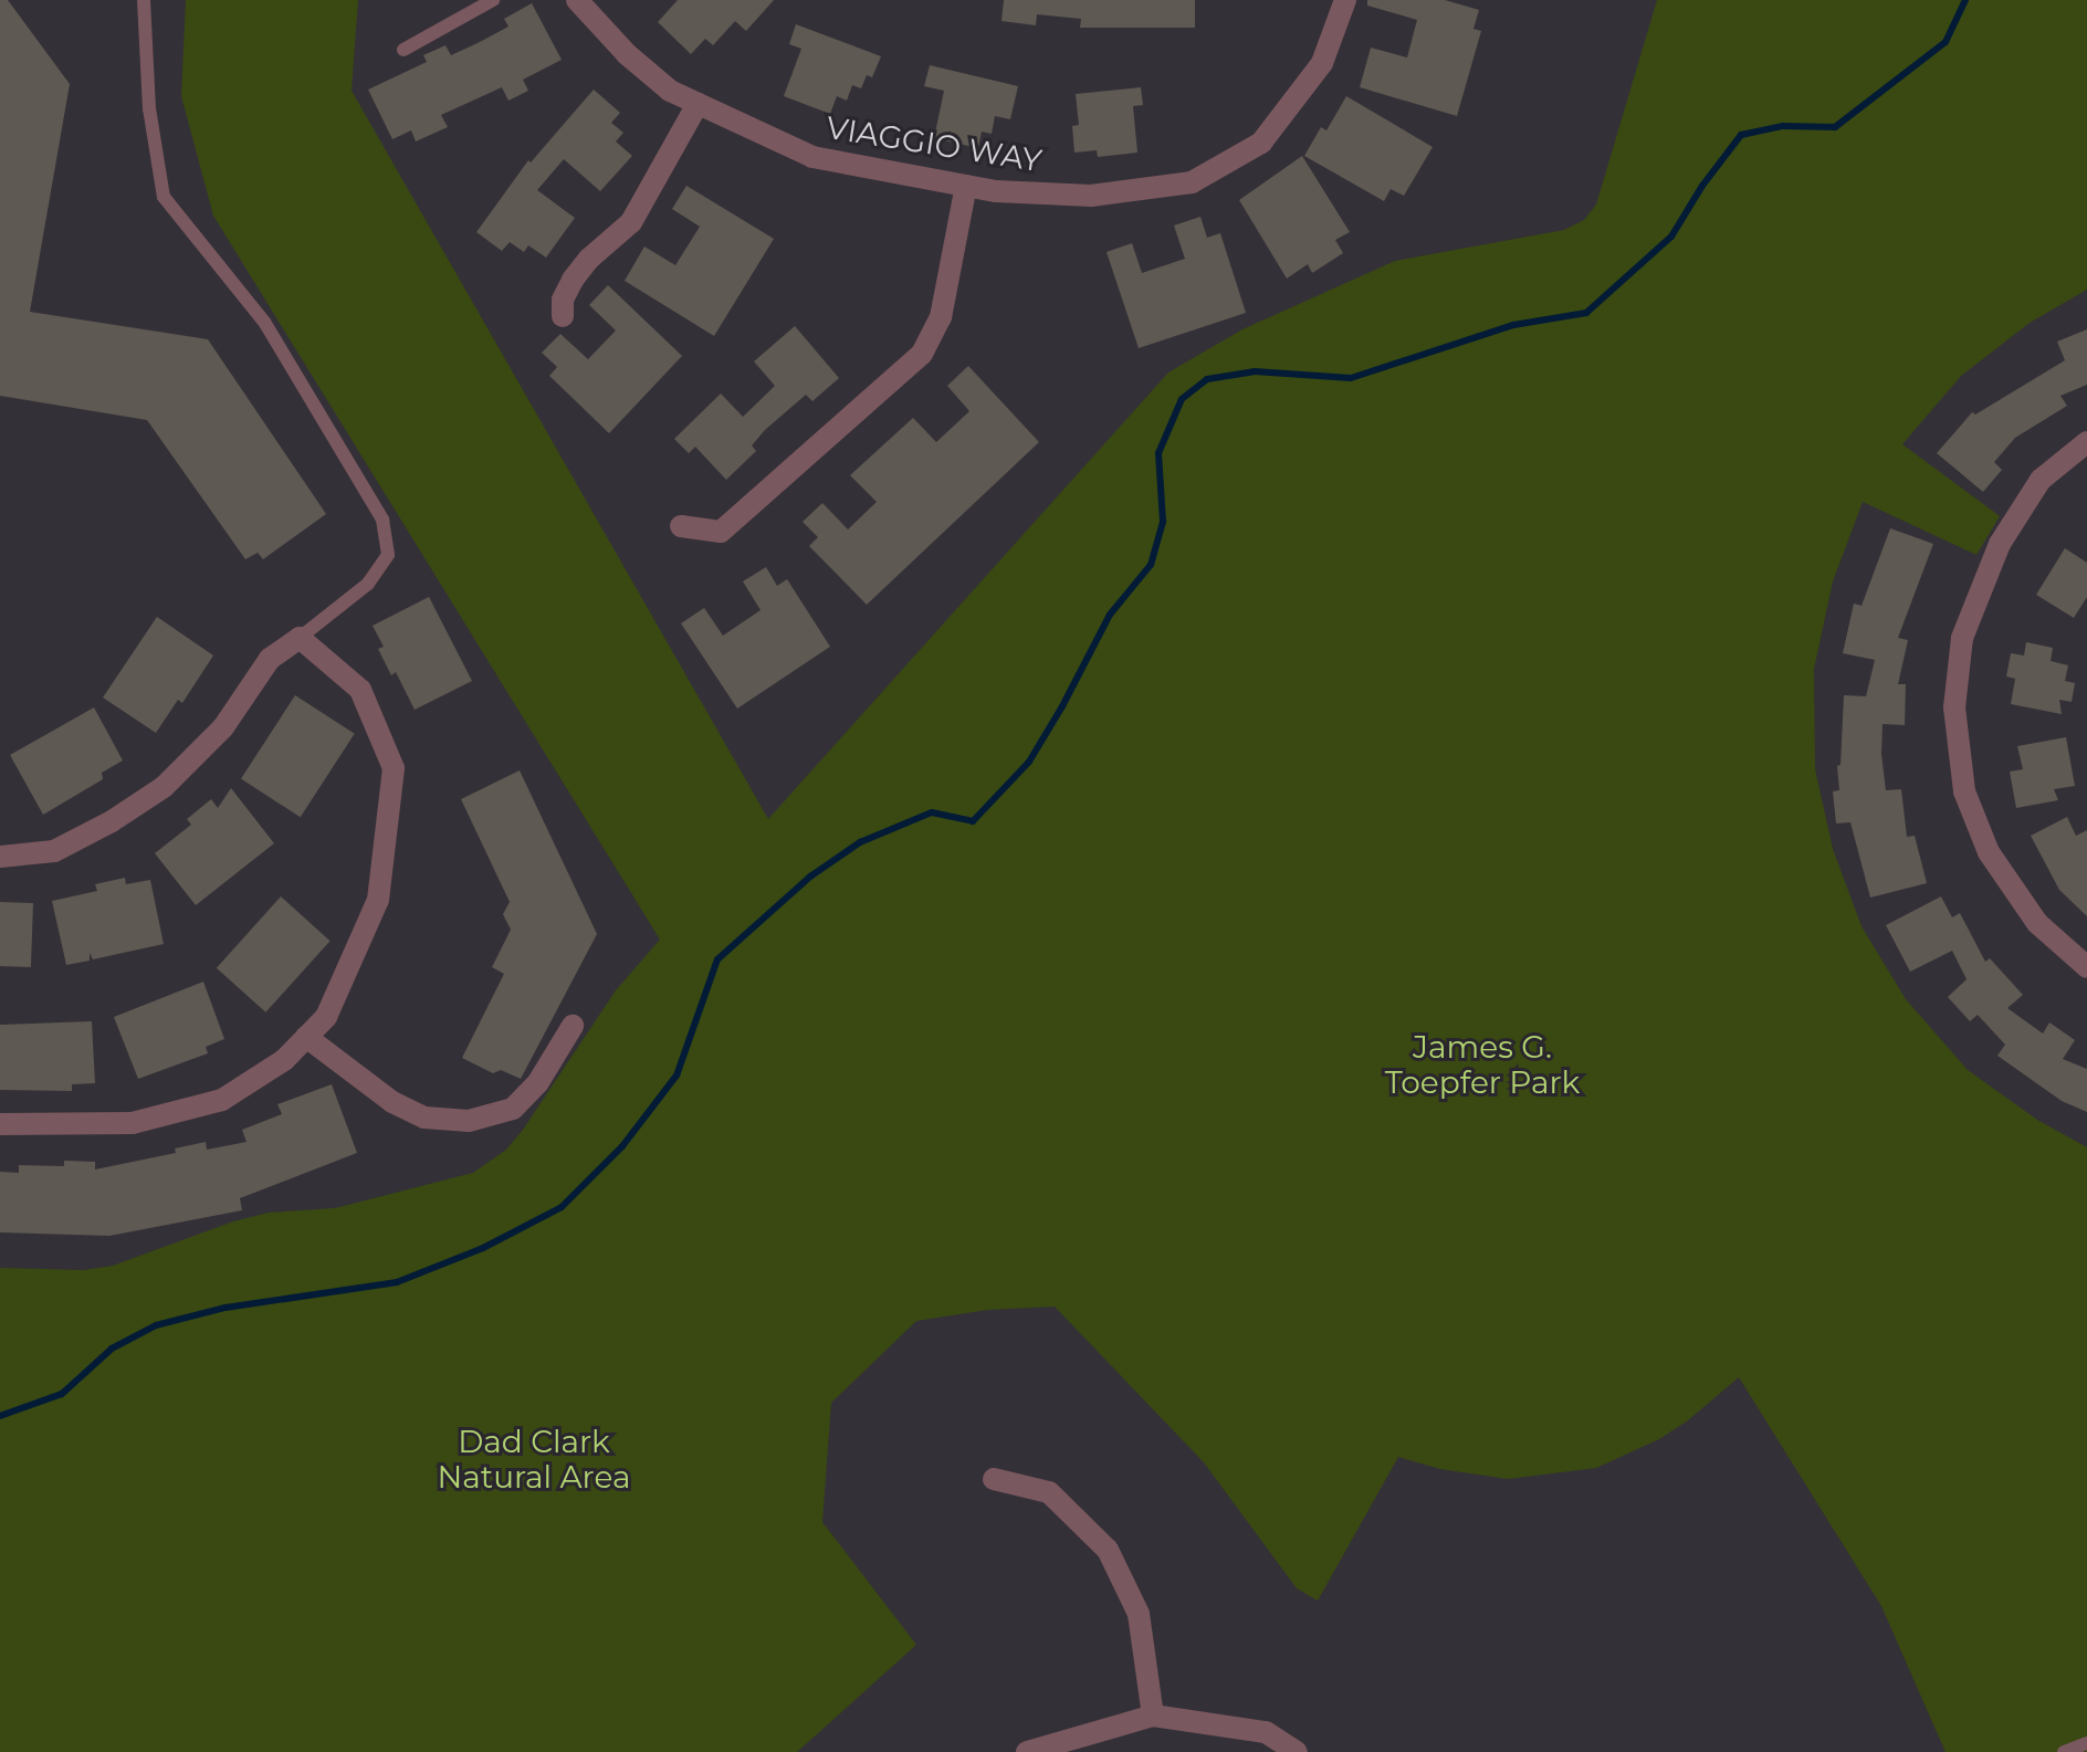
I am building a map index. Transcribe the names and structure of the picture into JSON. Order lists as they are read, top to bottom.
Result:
{
  "streets": {
    "street": ["VIAGGIO WAY"]
  },
  "parks": ["James G. Toepfer Park", "Dad Clark Natural Area"]
}
